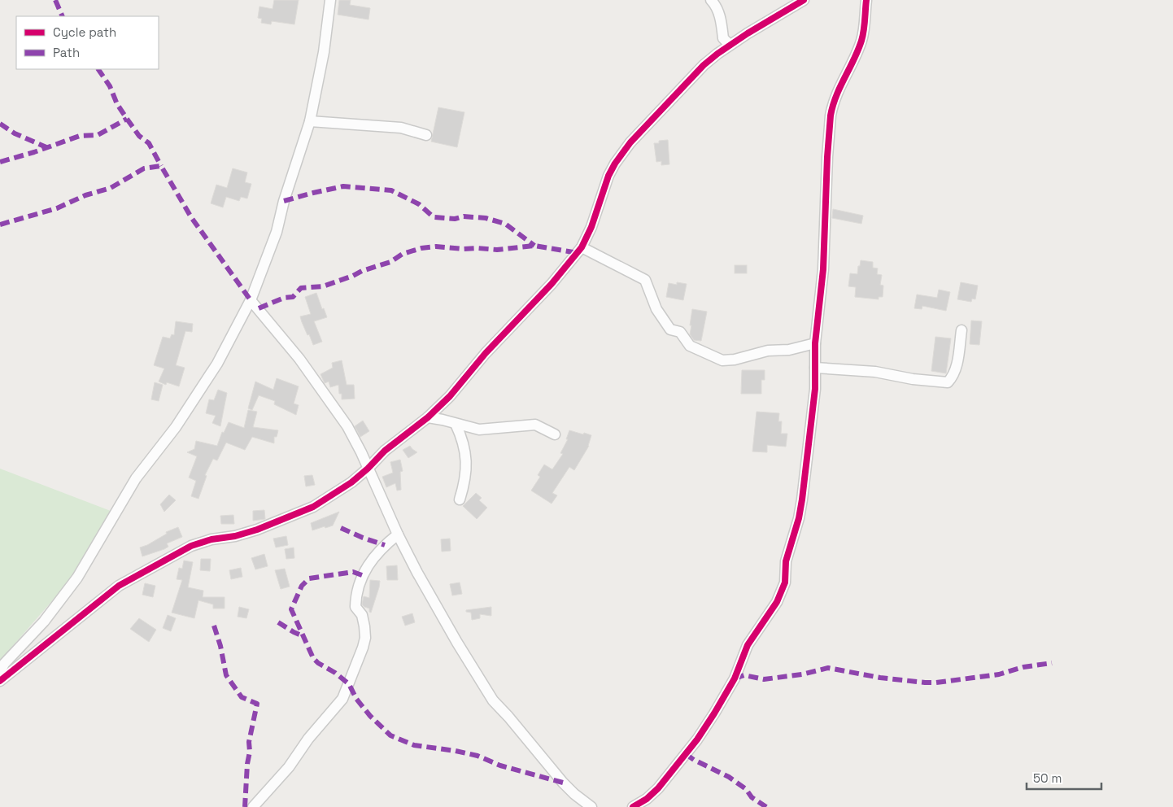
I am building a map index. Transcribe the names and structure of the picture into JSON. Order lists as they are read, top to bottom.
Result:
{
  "legend": ["Cycle path", "Path"],
  "scale_bar": "50 m"
}
